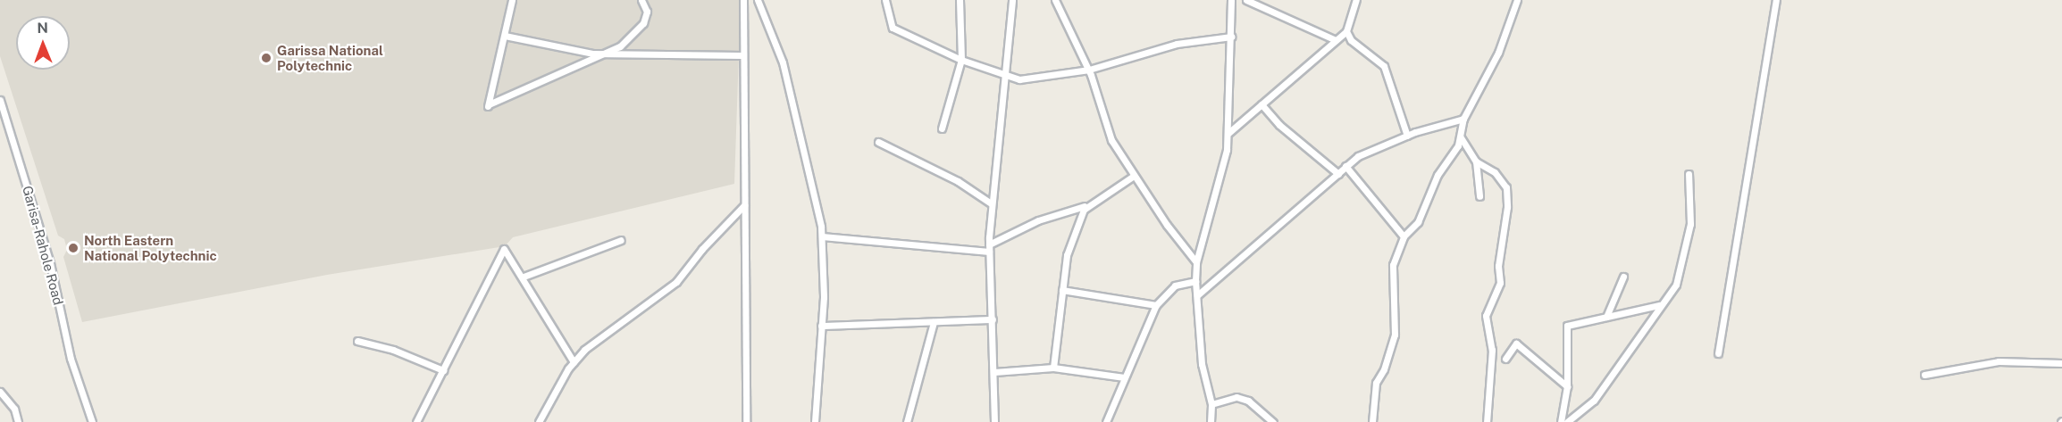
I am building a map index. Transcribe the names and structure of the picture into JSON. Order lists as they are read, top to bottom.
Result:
{
  "streets": {
    "street": ["Garisa-Rahole Road"]
  },
  "places": ["Garissa National Polytechnic", "North Eastern National Polytechnic"],
  "north": "top"
}
